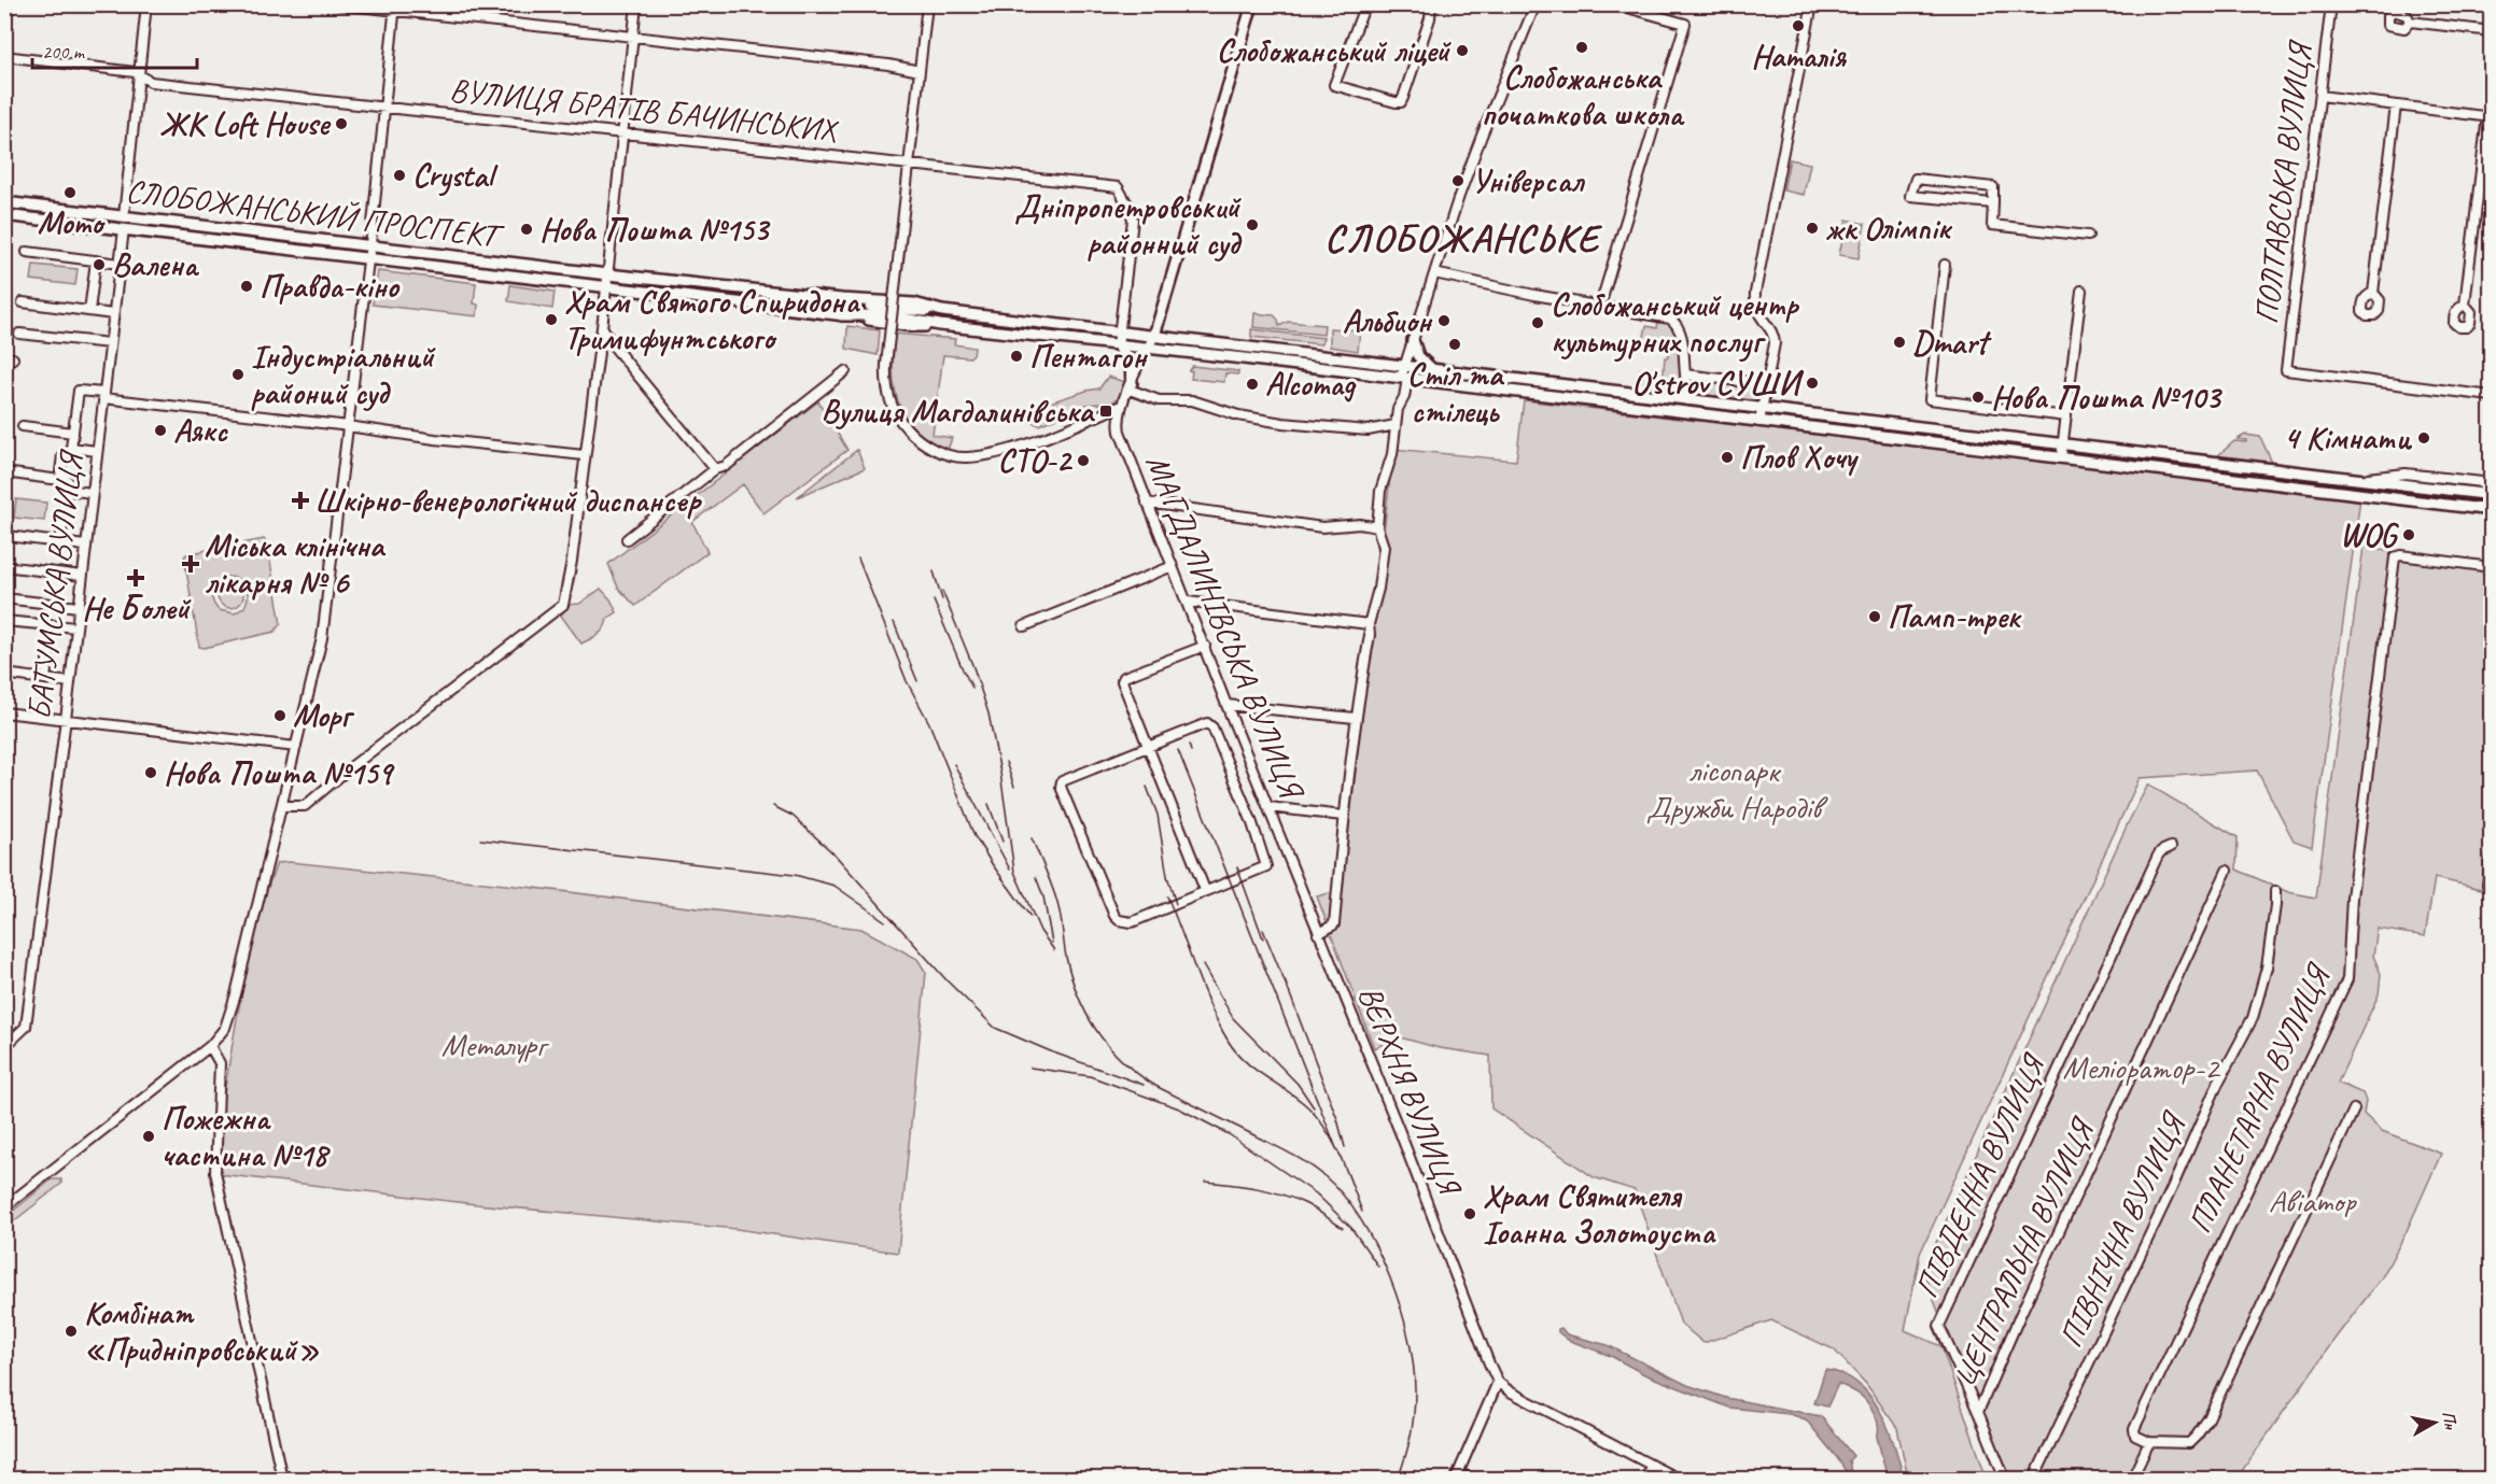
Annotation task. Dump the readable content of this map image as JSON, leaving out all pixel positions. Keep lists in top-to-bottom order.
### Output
{
  "streets": {
    "main road": ["СЛОБОЖАНСЬКИЙ ПРОСПЕКТ"],
    "street": [
      "ВУЛИЦЯ БРАТІВ БАЧИНСЬКИХ",
      "ПОЛТАВСЬКА ВУЛИЦЯ",
      "БАТУМСЬКА ВУЛИЦЯ",
      "МАГДАЛИНІВСЬКА ВУЛИЦЯ",
      "ВЕРХНЯ ВУЛИЦЯ",
      "ПЛАНЕТАРНА ВУЛИЦЯ",
      "ПІВДЕННА ВУЛИЦЯ",
      "ПІВНІЧНА ВУЛИЦЯ",
      "ЦЕНТРАЛЬНА ВУЛИЦЯ"
    ]
  },
  "crossings": [
    ["ВУЛИЦЯ БРАТІВ БАЧИНСЬКИХ", "СЛОБОЖАНСЬКИЙ ПРОСПЕКТ"],
    ["СЛОБОЖАНСЬКИЙ ПРОСПЕКТ", "БАТУМСЬКА ВУЛИЦЯ"],
    ["СЛОБОЖАНСЬКИЙ ПРОСПЕКТ", "МАГДАЛИНІВСЬКА ВУЛИЦЯ"],
    ["МАГДАЛИНІВСЬКА ВУЛИЦЯ", "ВЕРХНЯ ВУЛИЦЯ"],
    ["ПІВДЕННА ВУЛИЦЯ", "ЦЕНТРАЛЬНА ВУЛИЦЯ"]
  ],
  "districts": ["СЛОБОЖАНСЬКЕ"],
  "parks": [
    "лісопарк Дружби Народів",
    "Металург",
    "Меліоратор-2",
    "Авіатор"
  ],
  "places": {
    "other": [
      "Наталія",
      "Cлобожанська початкова школа",
      "Слобожанський ліцей",
      "ЖК Loft House",
      "Crystal",
      "Універсал",
      "Мото",
      "Дніпропетровський районний суд",
      "жк Олімпік",
      "Нова Пошта №153",
      "Валена",
      "Правда-кіно",
      "Храм Святого Спиридона Тримифунтського",
      "Альбион",
      "Слобожанський центр культурних послуг",
      "Dmart",
      "Стіл та стілець",
      "Пентагон",
      "Індустріальний районий суд",
      "O'strov СУШИ",
      "Alcomag",
      "Нова Пошта №103",
      "Аякс",
      "4 Кімнати",
      "Плов Хочу",
      "СТО-2",
      "WOG",
      "Памп-трек",
      "Морг",
      "Нова Пошта №159",
      "Пожежна частина №18",
      "Храм Святителя Іоанна Золотоуста",
      "Комбінат «Придніпровський»"
    ],
    "transit": ["Вулиця Магдалинівська"],
    "health": ["Шкірно-венерологічний диспансер", "Міська клінічна лікарня № 6", "Не Болей"]
  },
  "scale_bar": "200 m",
  "north": "right"
}
